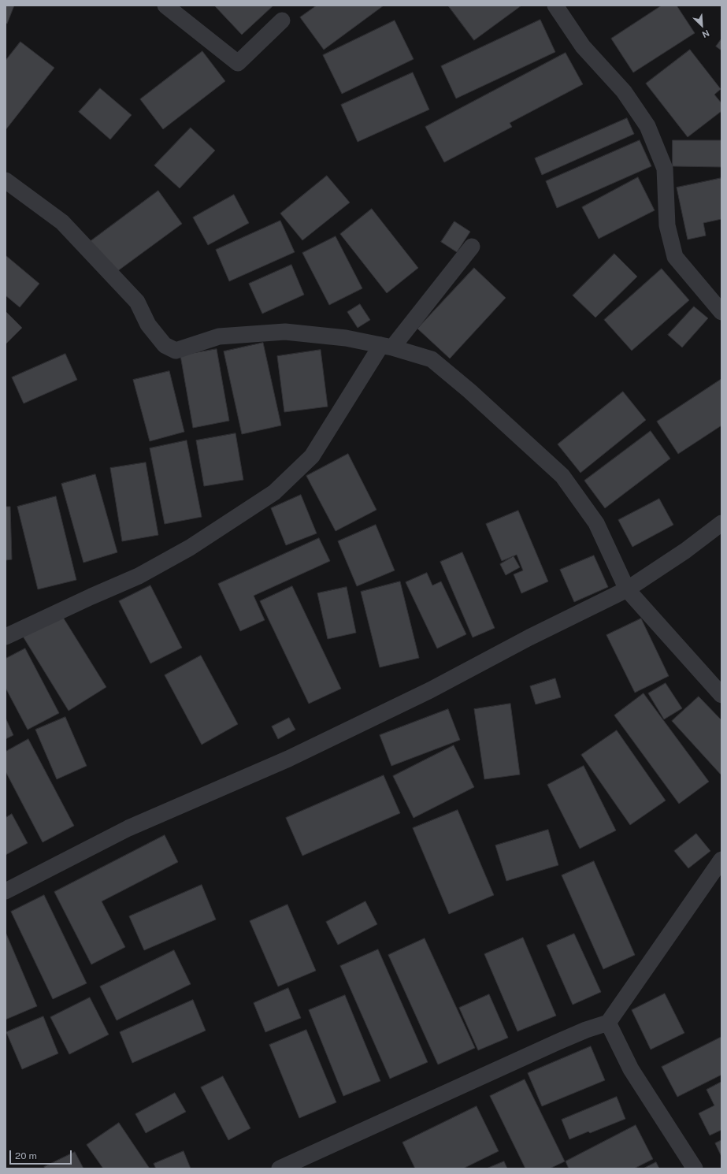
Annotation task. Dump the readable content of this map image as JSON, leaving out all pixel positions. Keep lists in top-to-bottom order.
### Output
{
  "scale_bar": "20 m",
  "north": "bottom right"
}
